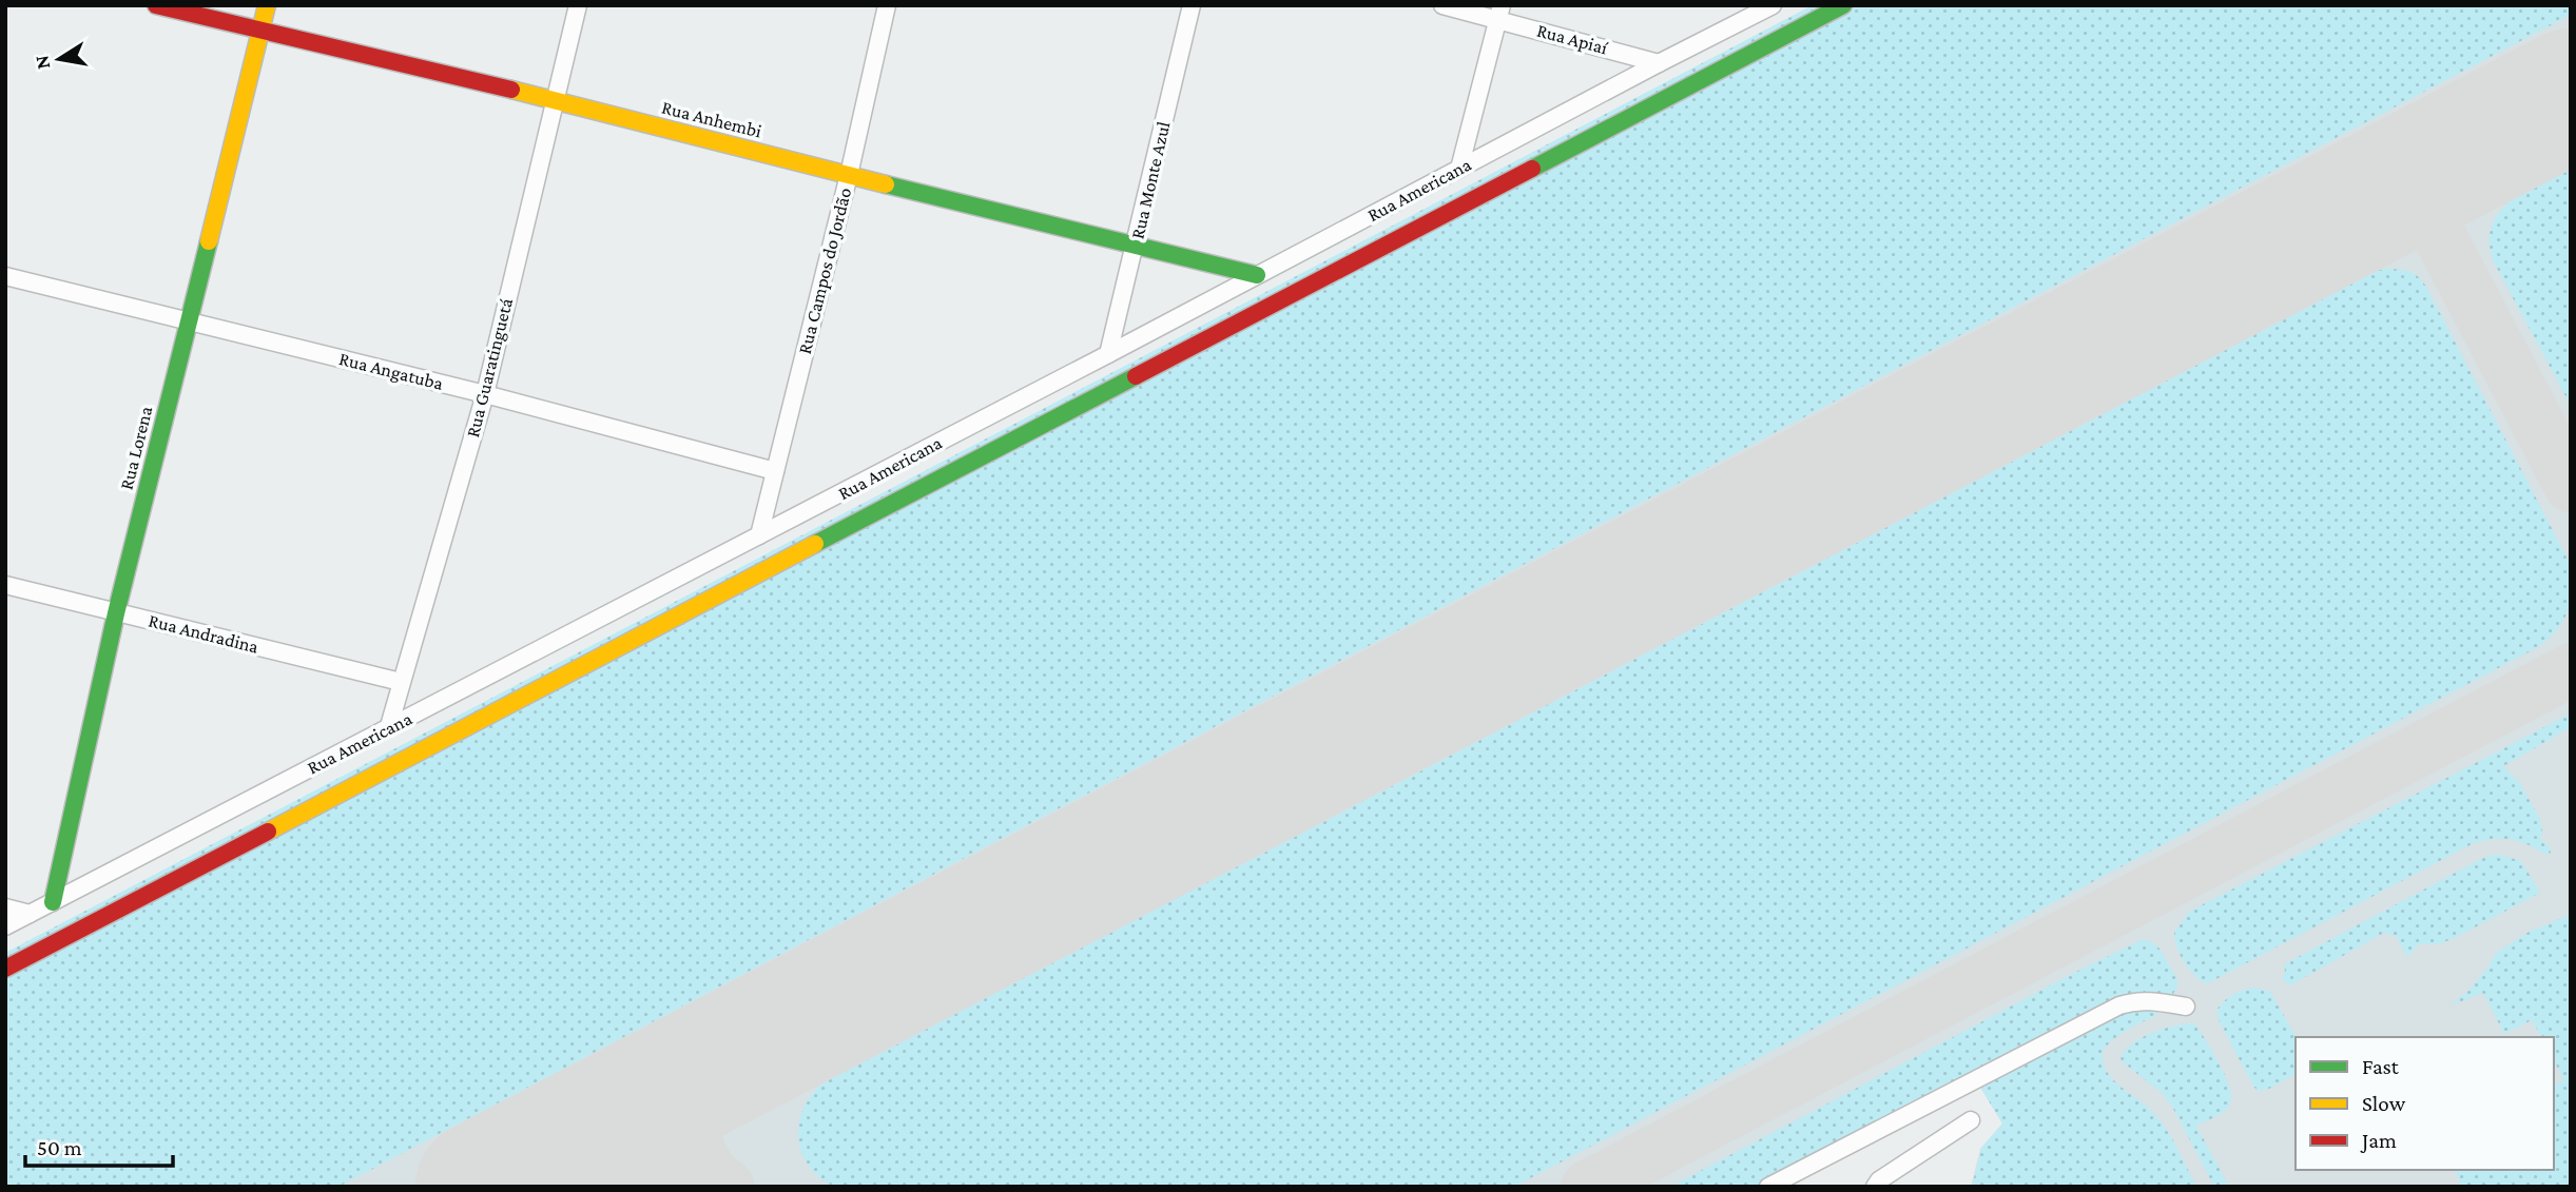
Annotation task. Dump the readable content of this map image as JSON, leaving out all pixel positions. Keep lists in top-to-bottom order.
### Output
{
  "streets": {
    "street": [
      "Rua Apiaí",
      "Rua Anhembi",
      "Rua Monte Azul",
      "Rua Americana",
      "Rua Campos do Jordão",
      "Rua Guaratinguetá",
      "Rua Angatuba",
      "Rua Lorena",
      "Rua Andradina"
    ]
  },
  "crossings": [
    ["Rua Apiaí", "Rua Americana"],
    ["Rua Anhembi", "Rua Monte Azul"],
    ["Rua Anhembi", "Rua Americana"],
    ["Rua Anhembi", "Rua Campos do Jordão"],
    ["Rua Anhembi", "Rua Guaratinguetá"],
    ["Rua Anhembi", "Rua Lorena"],
    ["Rua Monte Azul", "Rua Americana"],
    ["Rua Americana", "Rua Campos do Jordão"],
    ["Rua Americana", "Rua Guaratinguetá"],
    ["Rua Americana", "Rua Lorena"],
    ["Rua Campos do Jordão", "Rua Angatuba"],
    ["Rua Guaratinguetá", "Rua Angatuba"],
    ["Rua Guaratinguetá", "Rua Andradina"],
    ["Rua Angatuba", "Rua Lorena"],
    ["Rua Lorena", "Rua Andradina"]
  ],
  "legend": ["Fast", "Slow", "Jam"],
  "scale_bar": "50 m",
  "north": "left"
}
